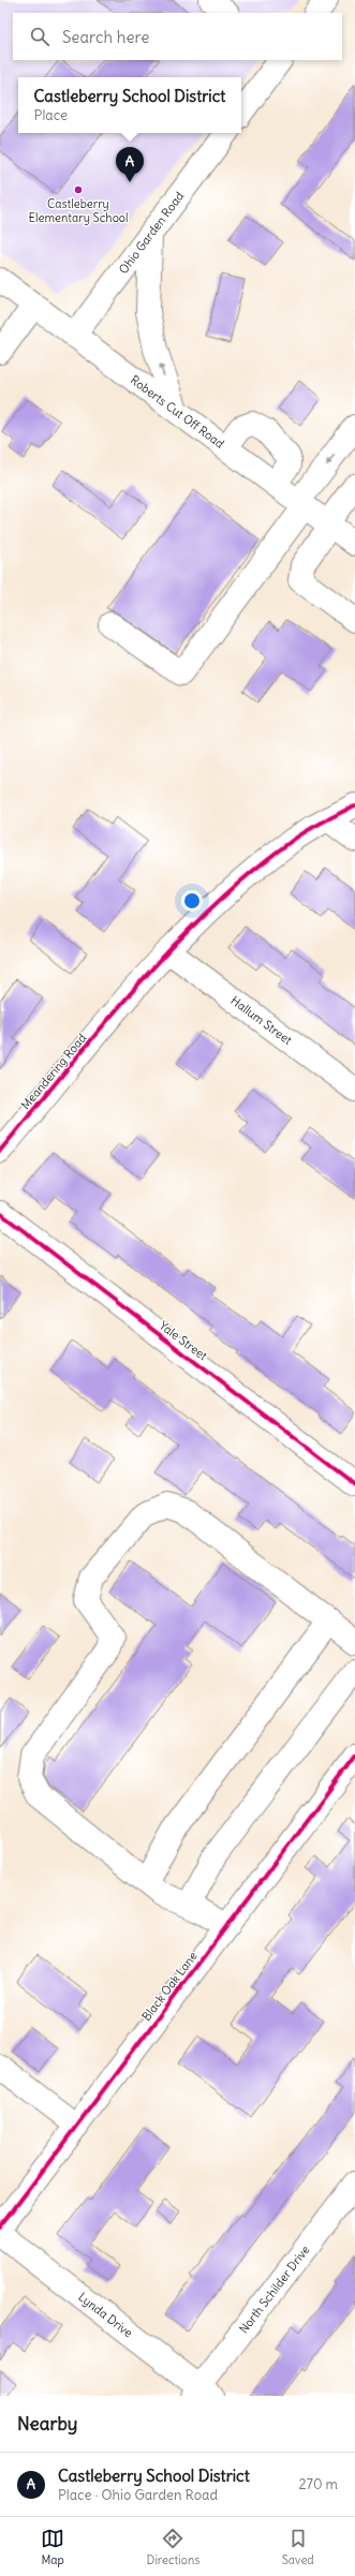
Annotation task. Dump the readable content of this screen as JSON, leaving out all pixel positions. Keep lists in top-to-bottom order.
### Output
{
  "streets": {
    "street": [
      "Ohio Garden Road",
      "Roberts Cut Off Road",
      "Hallum Street",
      "Meandering Road",
      "Yale Street",
      "Black Oak Lane",
      "North Schilder Drive",
      "Lynda Drive"
    ]
  },
  "crossings": [
    ["Ohio Garden Road", "Roberts Cut Off Road"],
    ["Hallum Street", "Meandering Road"],
    ["Black Oak Lane", "Lynda Drive"],
    ["North Schilder Drive", "Lynda Drive"]
  ],
  "places": ["Castleberry Elementary School"],
  "page": {
    "search": "Search here",
    "popup": ["Castleberry School District", "Place"],
    "pins": "A",
    "heading": "Nearby",
    "list": [
      {
        "mark": "A",
        "name": "Castleberry School District",
        "note": "Place · Ohio Garden Road",
        "value": "270 m"
      }
    ],
    "nav": ["Map", "Directions", "Saved"]
  }
}
